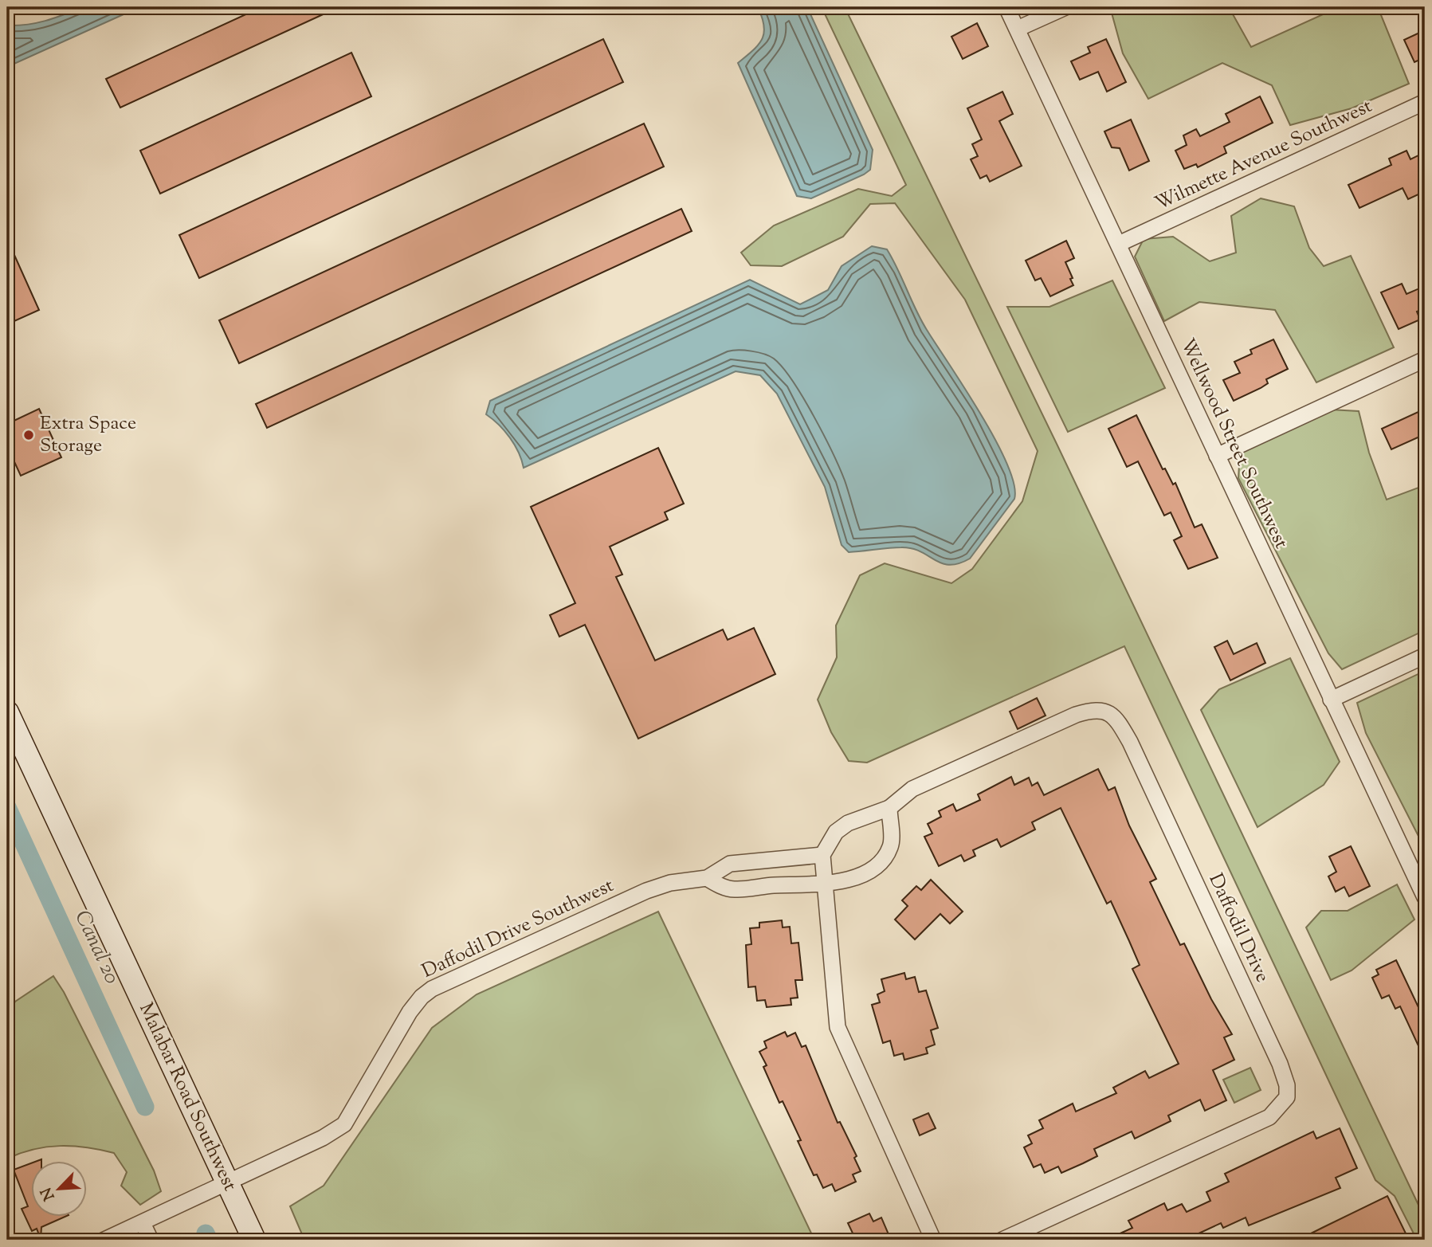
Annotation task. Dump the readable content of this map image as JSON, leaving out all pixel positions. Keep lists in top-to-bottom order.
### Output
{
  "streets": {
    "main road": ["Malabar Road Southwest"],
    "street": [
      "Wilmette Avenue Southwest",
      "Wellwood Street Southwest",
      "Daffodil Drive",
      "Daffodil Drive Southwest"
    ]
  },
  "crossings": [
    ["Wilmette Avenue Southwest", "Wellwood Street Southwest"],
    ["Daffodil Drive", "Daffodil Drive Southwest"],
    ["Daffodil Drive Southwest", "Malabar Road Southwest"]
  ],
  "water": ["Canal 20"],
  "places": ["Extra Space Storage"],
  "north": "bottom left"
}
